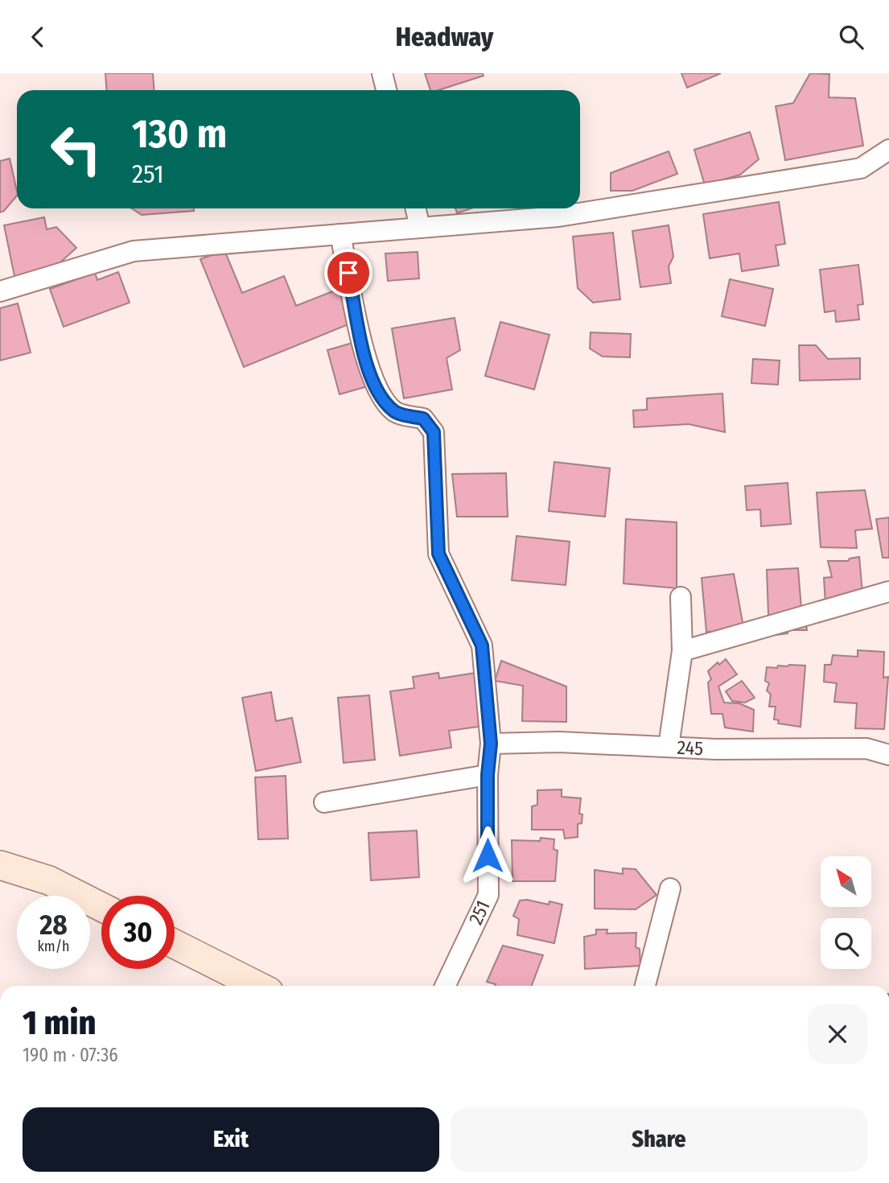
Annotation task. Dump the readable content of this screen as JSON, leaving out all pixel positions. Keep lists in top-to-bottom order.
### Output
{
  "streets": {
    "street": ["245", "251"]
  },
  "crossings": [
    ["245", "251"]
  ],
  "north": "top left",
  "page": {
    "header": "Headway",
    "turn": ["130 m", "251"],
    "speed": "28 km/h",
    "limit": "30",
    "heading": ["1 min", "190 m · 07:36"],
    "buttons": ["Exit", "Share"]
  }
}
